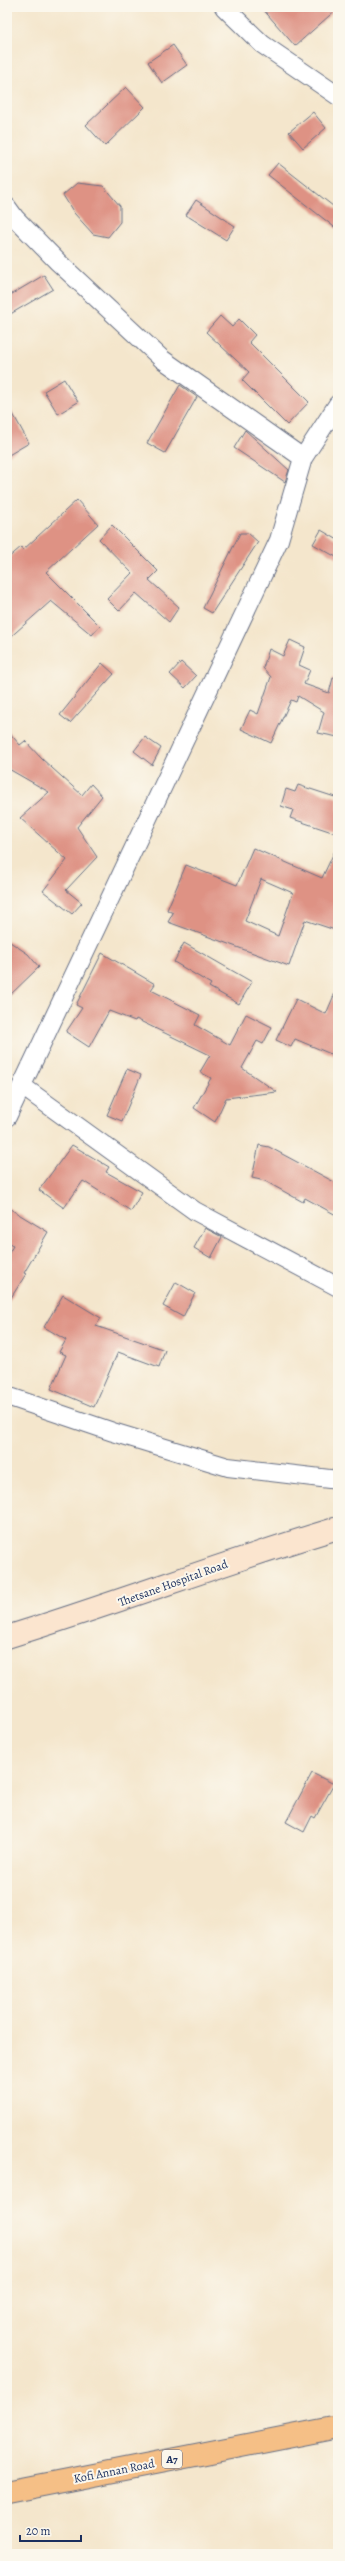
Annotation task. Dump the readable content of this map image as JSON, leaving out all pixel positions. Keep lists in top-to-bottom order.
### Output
{
  "streets": {
    "main road": ["Thetsane Hospital Road", "A7", "Kofi Annan Road"]
  },
  "scale_bar": "20 m"
}
